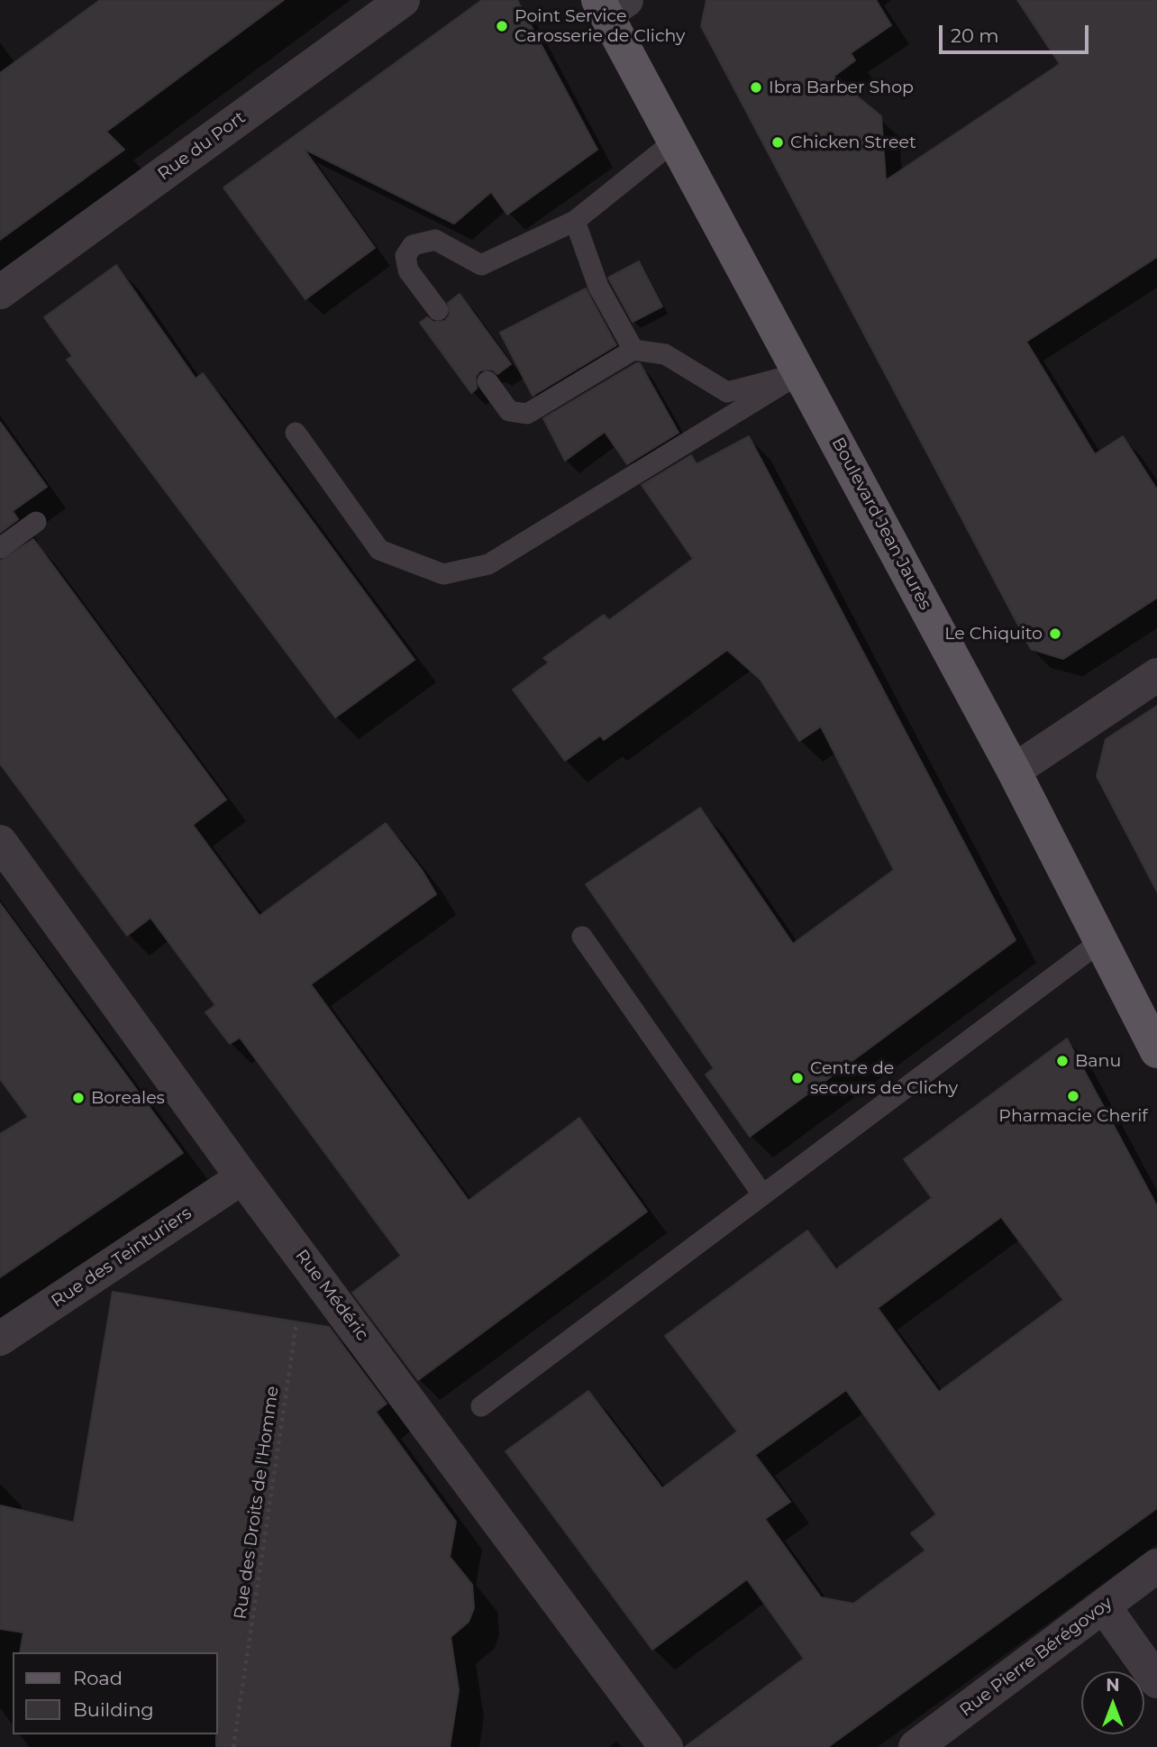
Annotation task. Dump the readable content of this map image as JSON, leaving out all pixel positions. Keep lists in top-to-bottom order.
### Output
{
  "streets": {
    "main road": ["Boulevard Jean Jaurès"],
    "street": [
      "Rue du Port",
      "Rue des Teinturiers",
      "Rue Médéric",
      "Rue Pierre Bérégovoy"
    ],
    "path": ["Rue des Droits de l'Homme"]
  },
  "crossings": [
    ["Rue des Teinturiers", "Rue Médéric"],
    ["Rue Médéric", "Rue des Droits de l'Homme"]
  ],
  "places": [
    "Point Service Carosserie de Clichy",
    "Ibra Barber Shop",
    "Chicken Street",
    "Le Chiquito",
    "Banu",
    "Centre de secours de Clichy",
    "Pharmacie Cherif",
    "Boreales"
  ],
  "legend": ["Road", "Building"],
  "scale_bar": "20 m",
  "north": "top"
}
